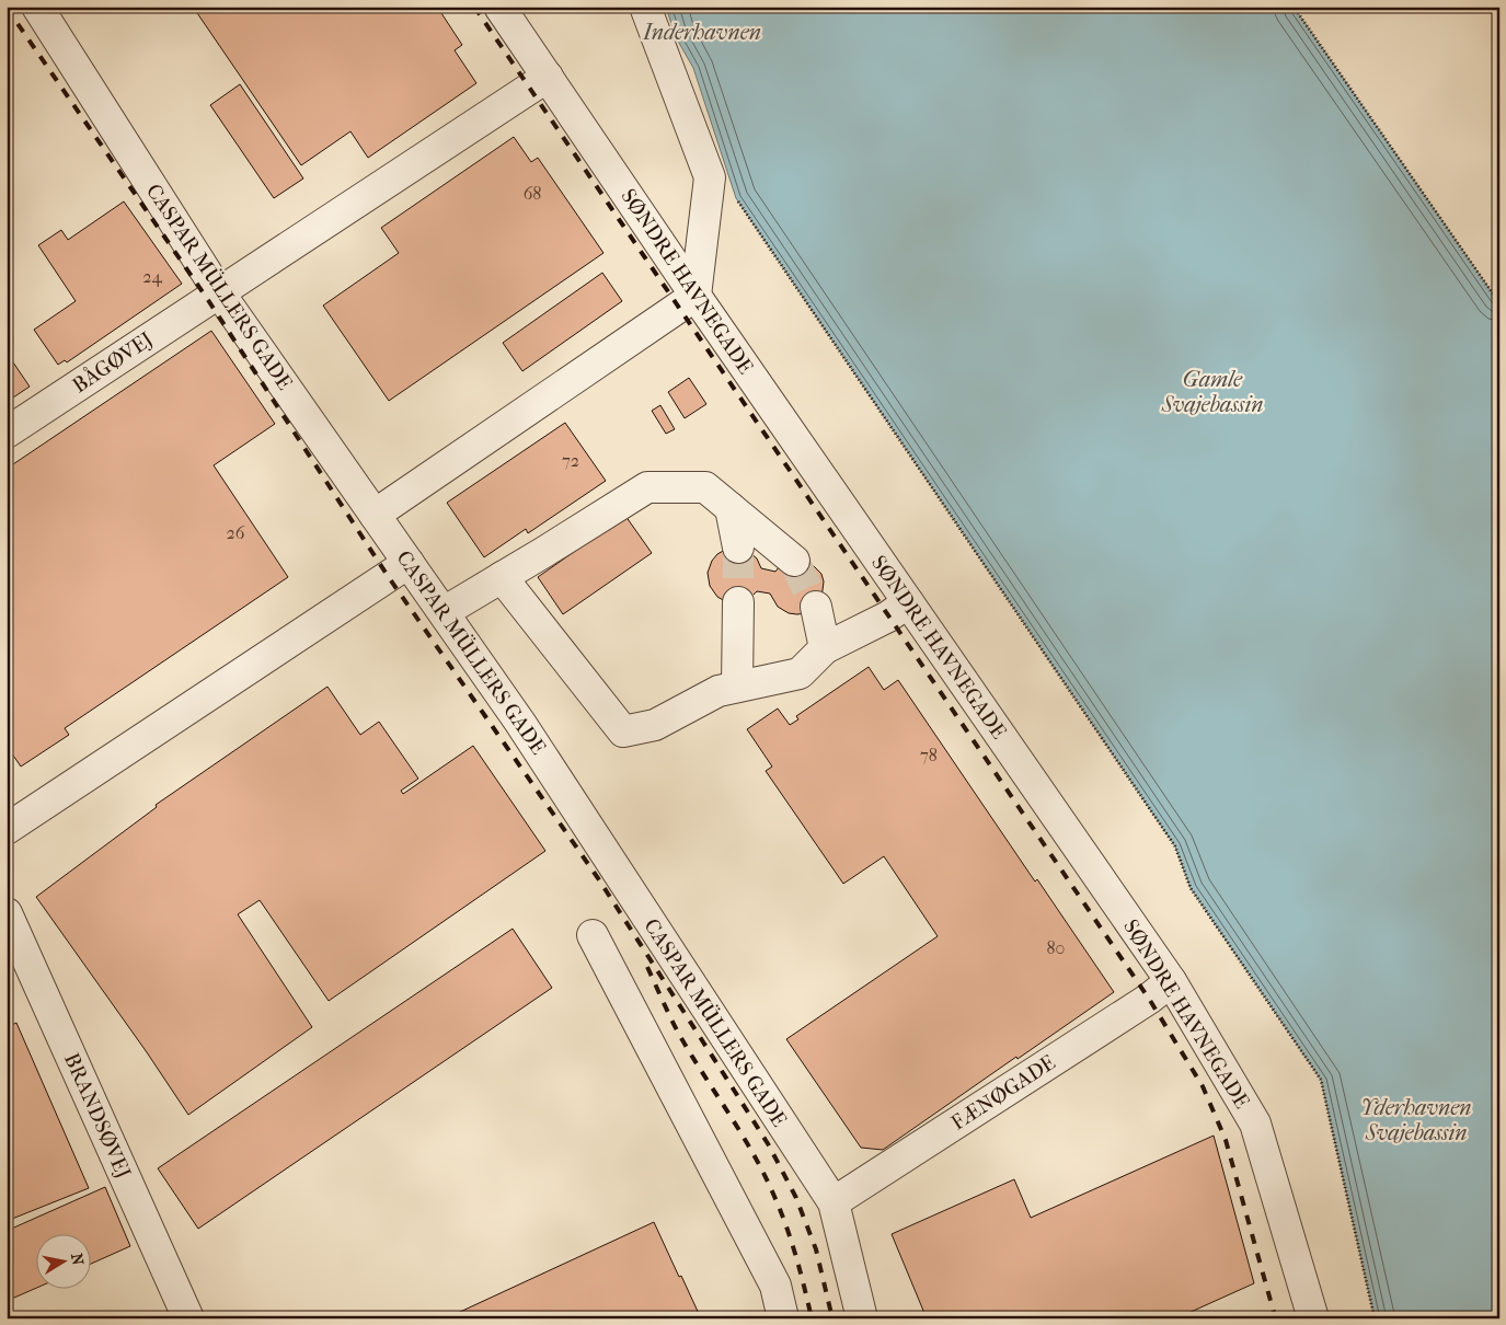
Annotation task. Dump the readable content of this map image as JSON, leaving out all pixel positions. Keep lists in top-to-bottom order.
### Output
{
  "streets": {
    "street": [
      "SØNDRE HAVNEGADE",
      "CASPAR MÜLLERS GADE",
      "BÅGØVEJ",
      "FÆNØGADE",
      "BRANDSØVEJ"
    ]
  },
  "crossings": [
    ["SØNDRE HAVNEGADE", "BÅGØVEJ"],
    ["SØNDRE HAVNEGADE", "FÆNØGADE"],
    ["CASPAR MÜLLERS GADE", "BÅGØVEJ"],
    ["CASPAR MÜLLERS GADE", "FÆNØGADE"]
  ],
  "water": ["Inderhavnen", "Gamle Svajebassin", "Yderhavnen Svajebassin"],
  "house_numbers": [
    "68",
    "24",
    "72",
    "26",
    "78",
    "80"
  ],
  "north": "right"
}
